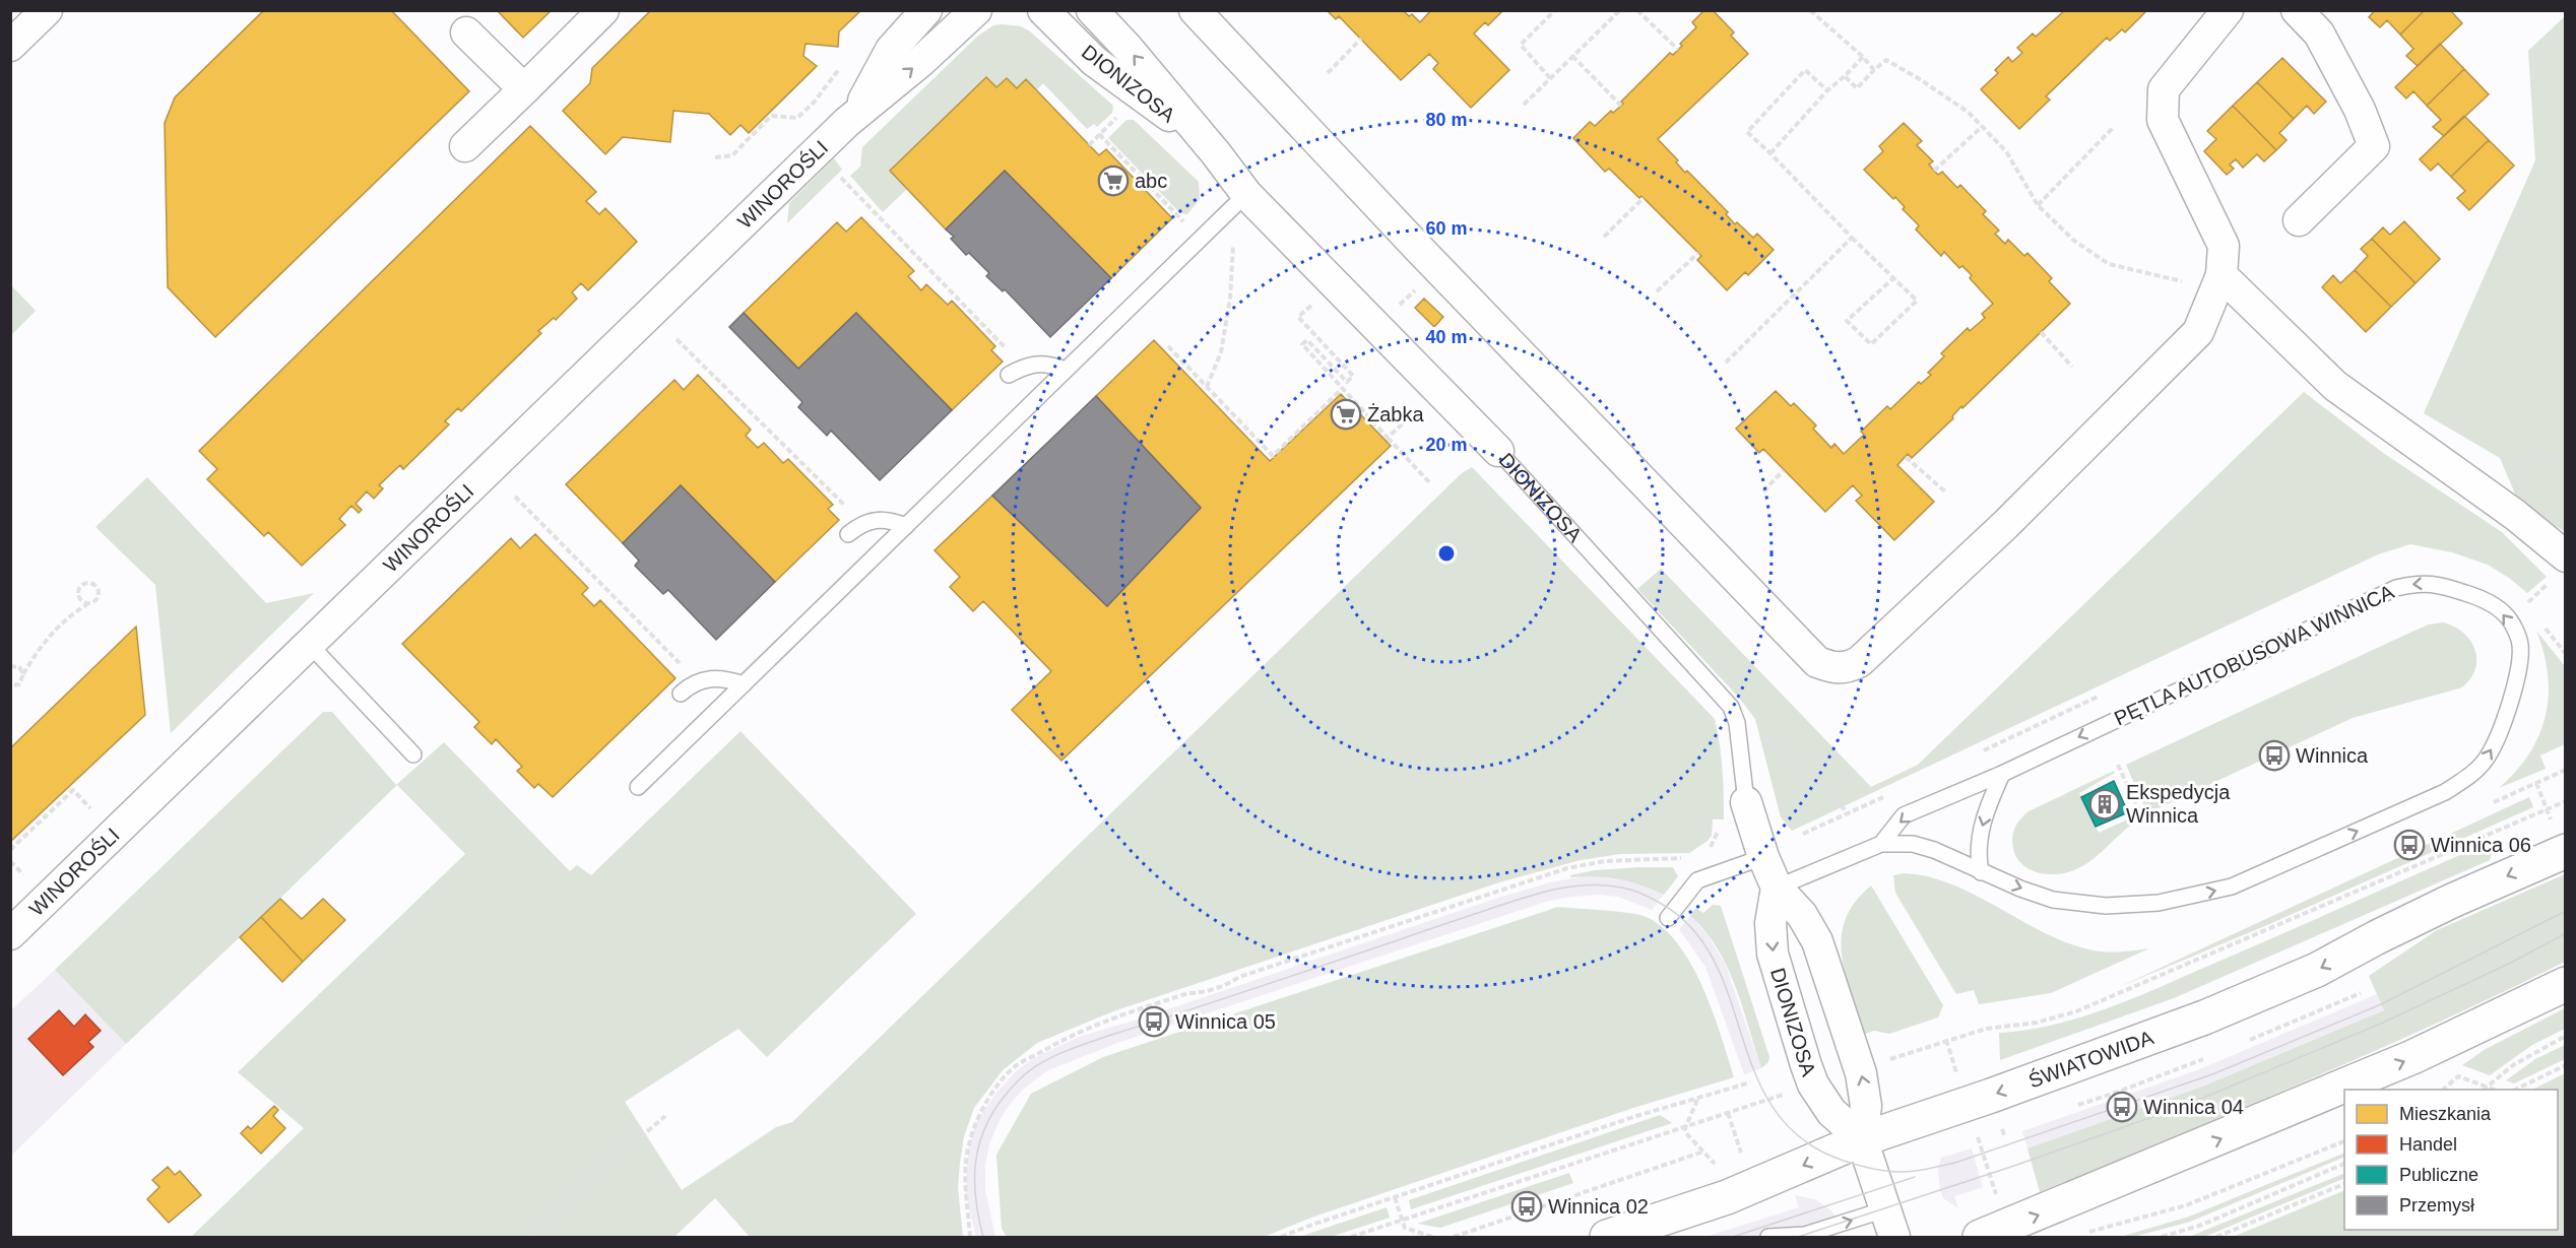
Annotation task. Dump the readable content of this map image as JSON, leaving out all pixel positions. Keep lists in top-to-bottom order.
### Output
{
  "streets": {
    "street": ["DIONIZOSA", "WINOROŚLI", "ŚWIATOWIDA"],
    "lane": ["PĘTLA AUTOBUSOWA WINNICA"]
  },
  "crossings": [
    ["DIONIZOSA", "ŚWIATOWIDA"]
  ],
  "places": {
    "supermarket": ["abc", "Żabka"],
    "bus stop": [
      "Winnica",
      "Winnica 06",
      "Winnica 05",
      "Winnica 04",
      "Winnica 02"
    ],
    "building": ["Ekspedycja Winnica"]
  },
  "legend": [
    "Mieszkania",
    "Handel",
    "Publiczne",
    "Przemysł"
  ],
  "rings": [
    "80 m",
    "60 m",
    "40 m",
    "20 m"
  ]
}
